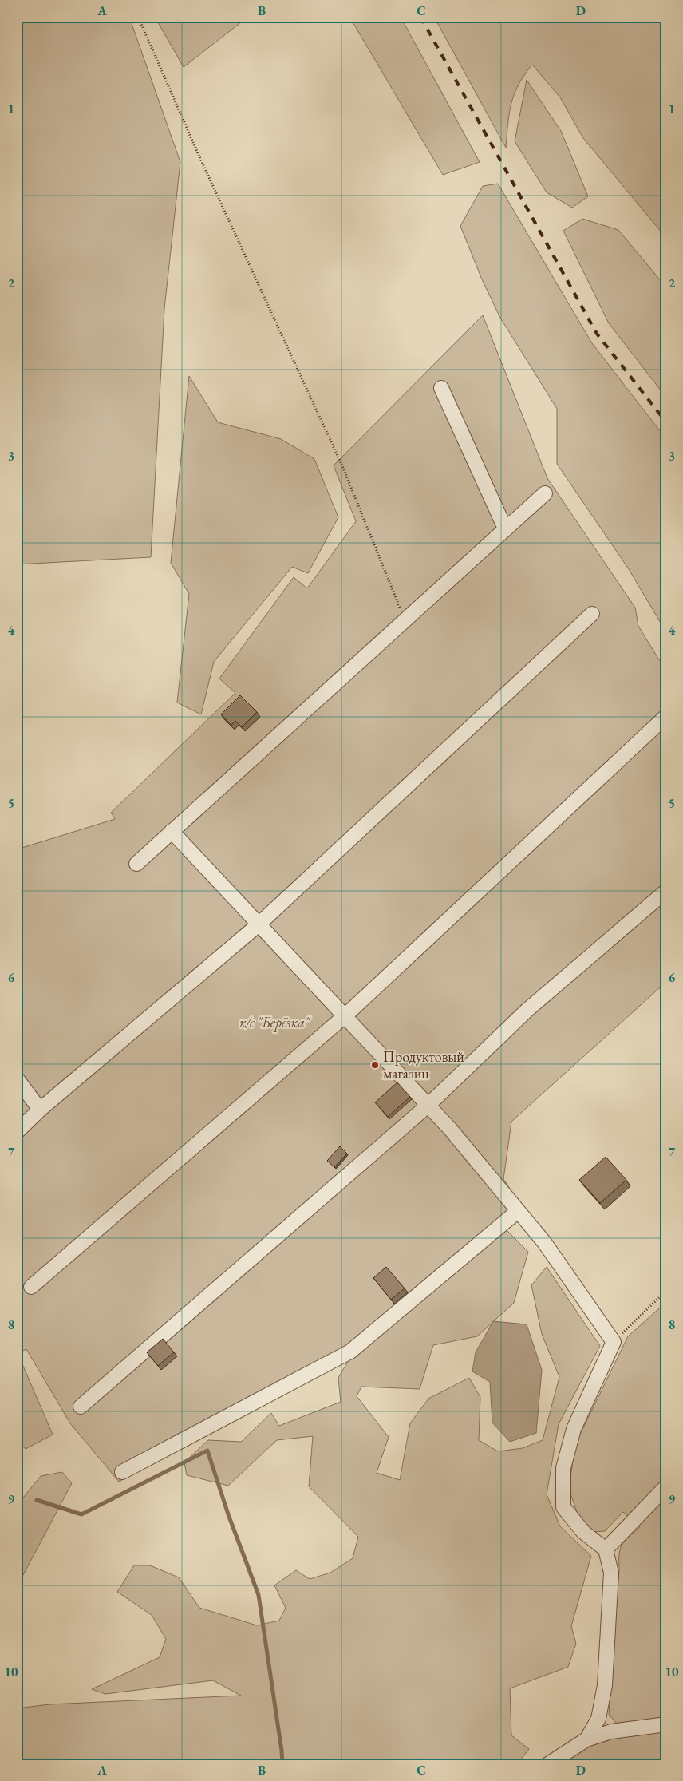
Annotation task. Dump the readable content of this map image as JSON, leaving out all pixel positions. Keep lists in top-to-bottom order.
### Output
{
  "parks": ["к/с \"Берёзка\""],
  "places": ["Продуктовый магазин"],
  "grid": {
    "columns": [
      "A",
      "B",
      "C",
      "D"
    ],
    "rows": [
      "1",
      "2",
      "3",
      "4",
      "5",
      "6",
      "7",
      "8",
      "9",
      "10"
    ]
  }
}
